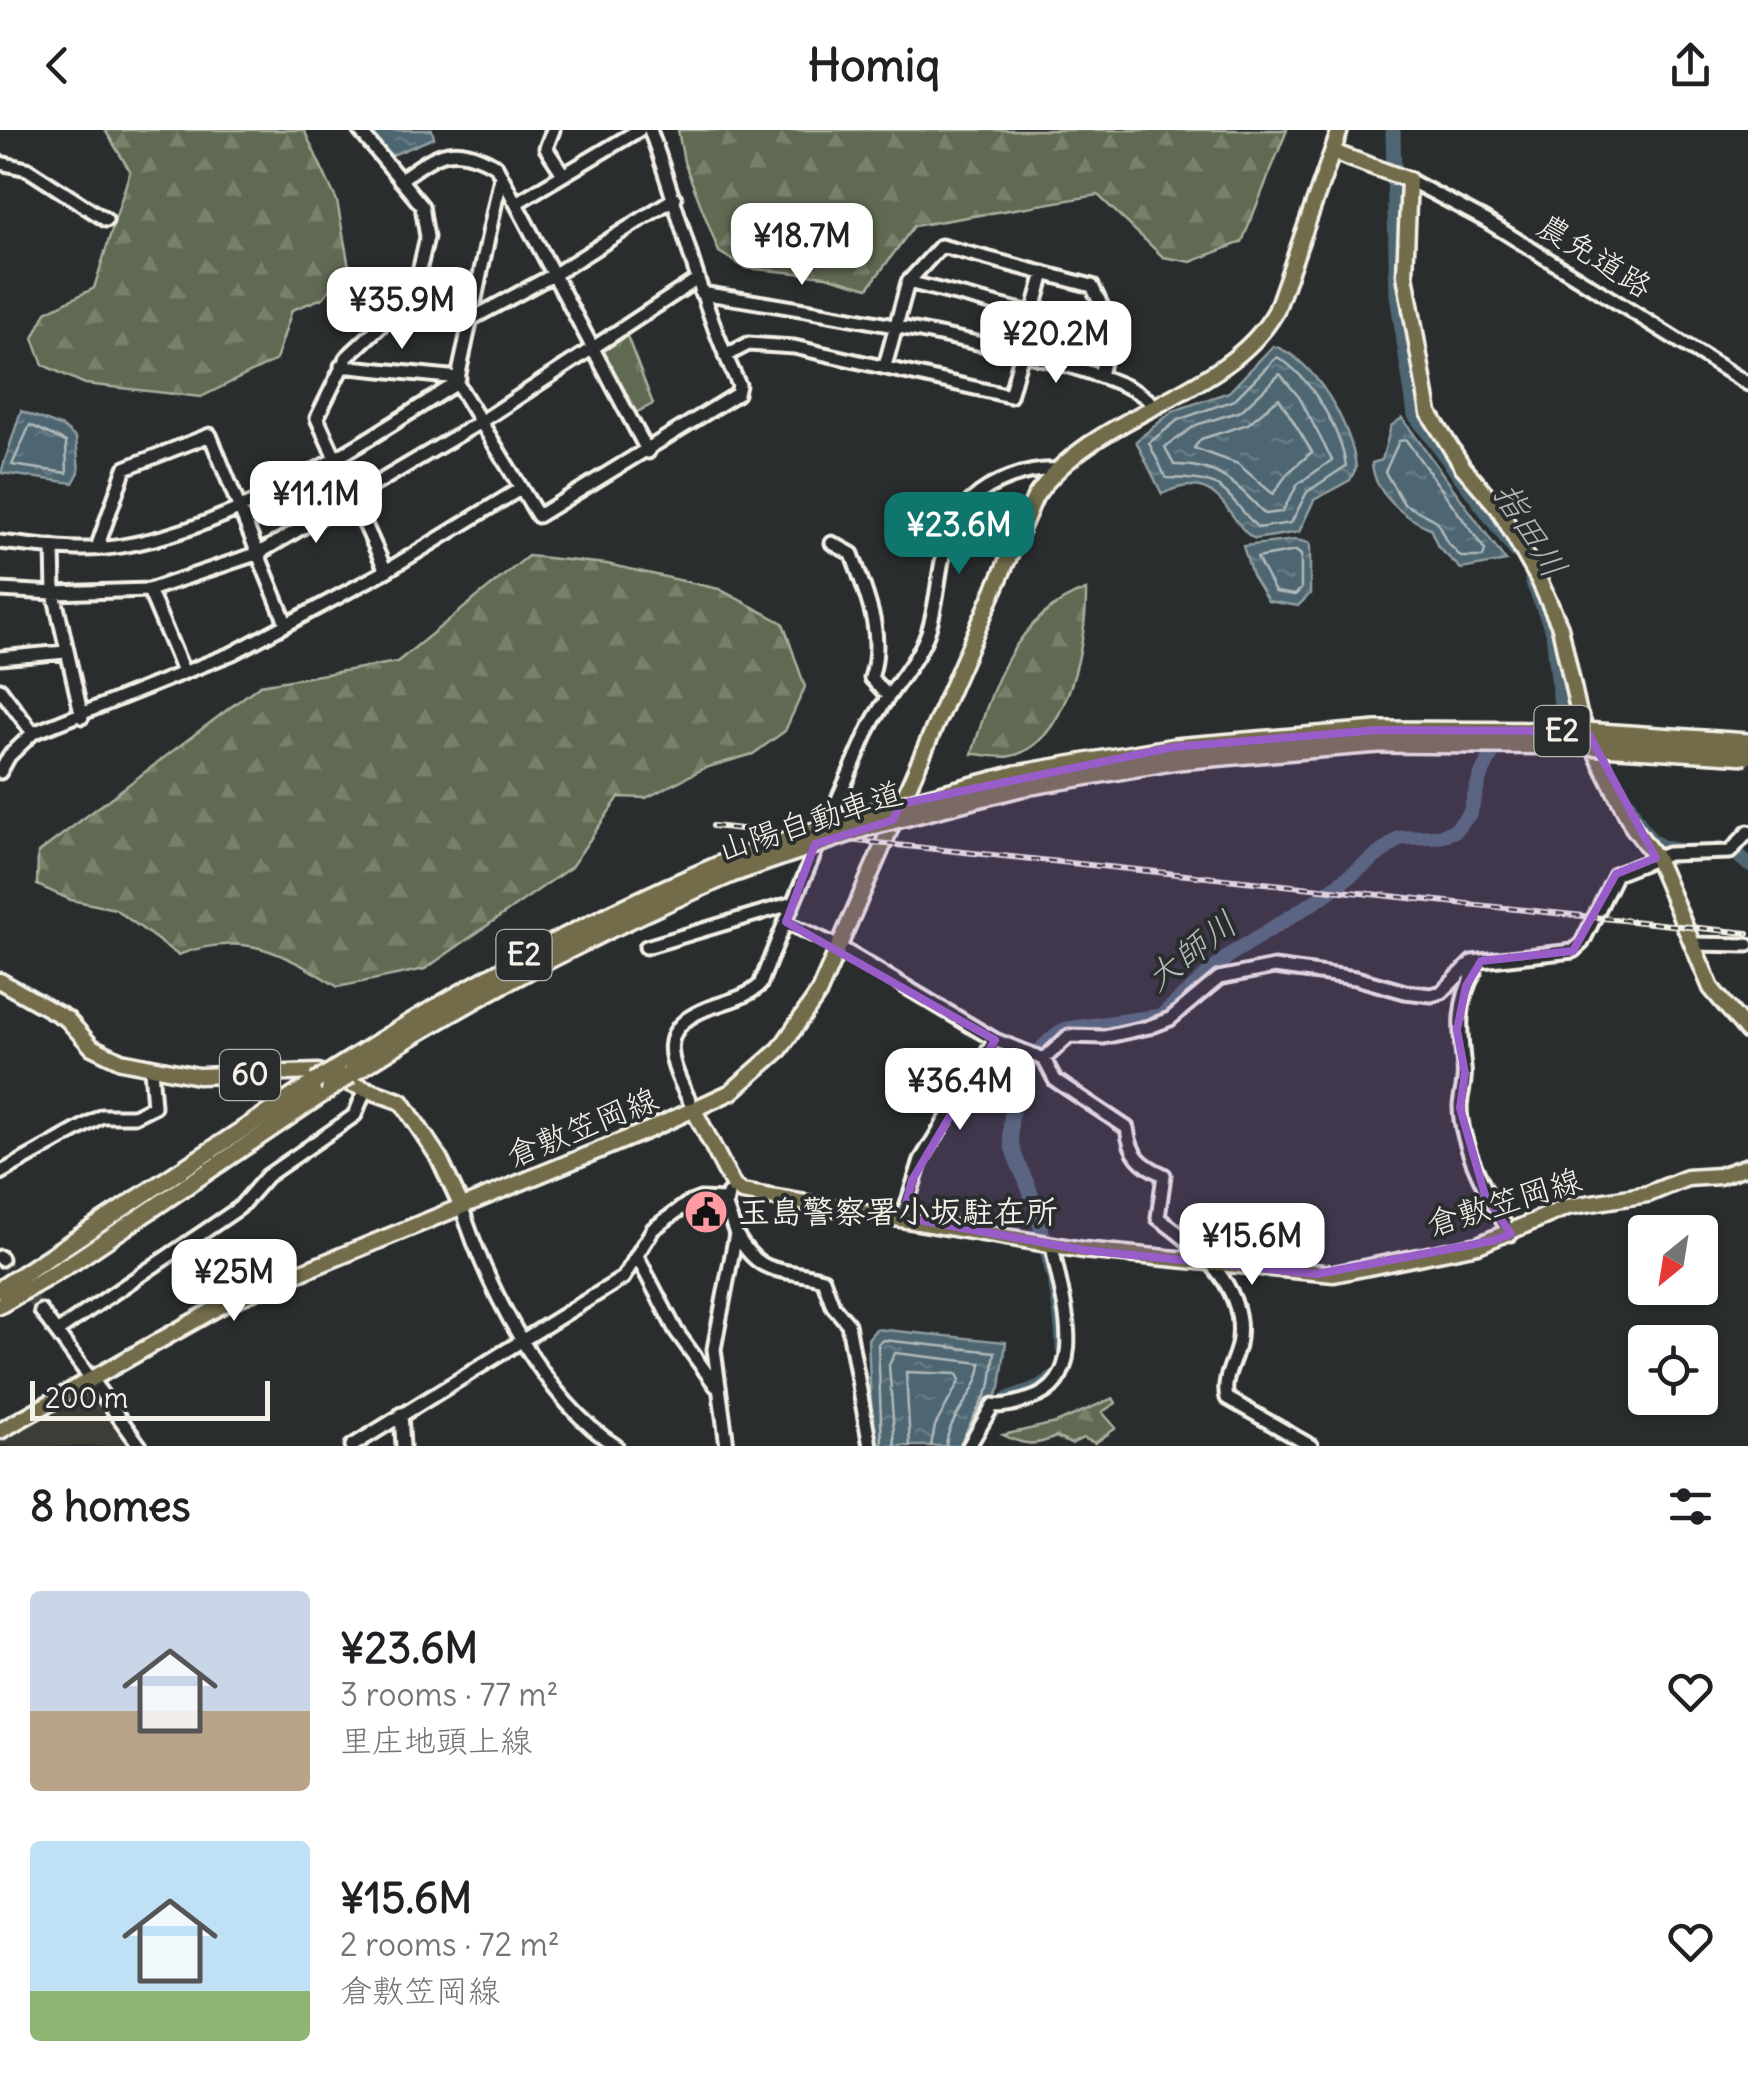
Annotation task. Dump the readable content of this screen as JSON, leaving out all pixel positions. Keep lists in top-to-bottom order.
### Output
{
  "streets": {
    "highway": ["E2", "山陽自動車道"],
    "main road": ["60", "倉敷笠岡線"],
    "street": ["農免道路"]
  },
  "crossings": [
    ["60", "倉敷笠岡線"]
  ],
  "water": ["指田川", "大師川"],
  "places": {
    "public building": ["玉島警察署小坂駐在所"]
  },
  "scale_bar": "200 m",
  "north": "bottom left",
  "page": {
    "header": "Homiq",
    "price": [
      "¥18.7M",
      "¥35.9M",
      "¥20.2M",
      "¥11.1M",
      "¥23.6M",
      "¥36.4M",
      "¥15.6M",
      "¥25M"
    ],
    "scale": "200 m",
    "heading": "8 homes",
    "list": [
      {
        "name": "¥23.6M",
        "note": "3 rooms · 77 m² · 里庄地頭上線"
      },
      {
        "name": "¥15.6M",
        "note": "2 rooms · 72 m² · 倉敷笠岡線"
      }
    ]
  }
}
